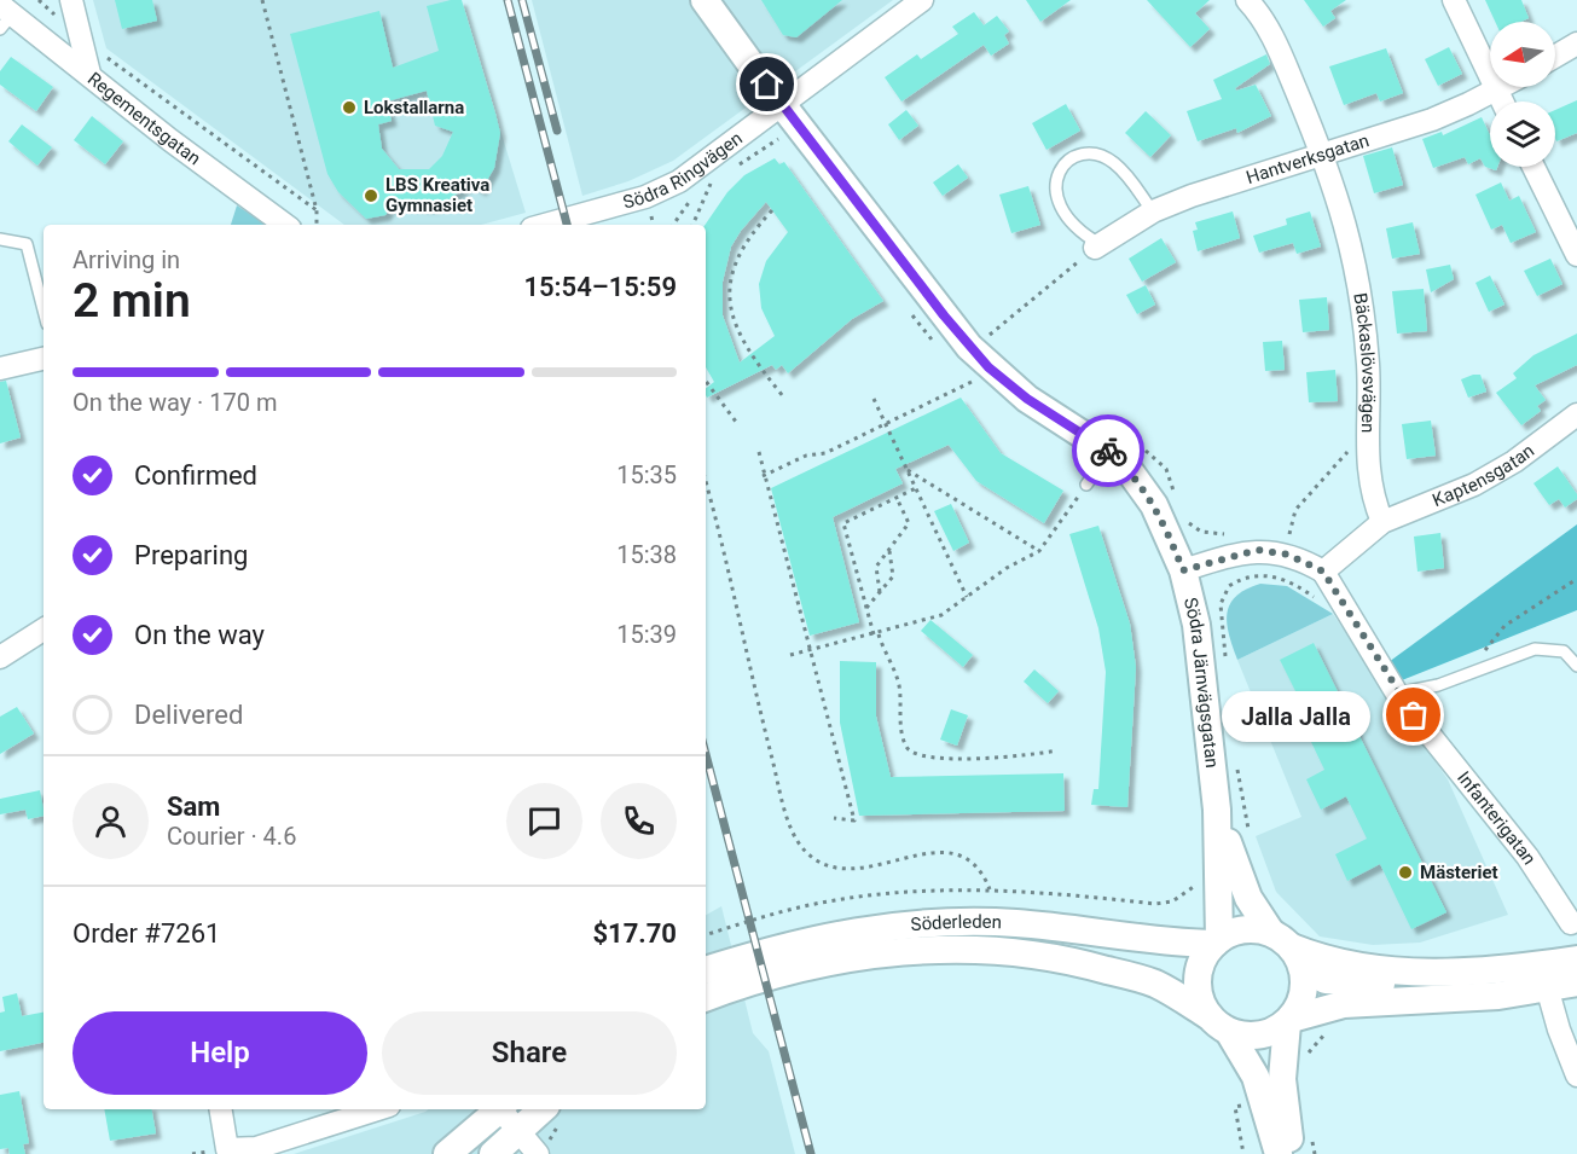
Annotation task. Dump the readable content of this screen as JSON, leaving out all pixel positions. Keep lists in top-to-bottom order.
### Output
{
  "streets": {
    "street": [
      "Regementsgatan",
      "Hantverksgatan",
      "Södra Ringvägen",
      "Bäckaslövsvägen",
      "Kaptensgatan",
      "Södra Järnvägsgatan",
      "Infanterigatan",
      "Söderleden"
    ]
  },
  "crossings": [
    ["Hantverksgatan", "Bäckaslövsvägen"],
    ["Södra Ringvägen", "Södra Järnvägsgatan"],
    ["Bäckaslövsvägen", "Kaptensgatan"],
    ["Södra Järnvägsgatan", "Söderleden"]
  ],
  "places": [
    "Lokstallarna",
    "LBS Kreativa Gymnasiet",
    "Jalla Jalla",
    "Mästeriet"
  ],
  "north": "left",
  "page": {
    "heading": ["2 min", "Arriving in", "15:54–15:59"],
    "panel": [
      "Sam",
      "Courier · 4.6",
      "Order #7261",
      "$17.70"
    ],
    "bar": "On the way · 170 m",
    "list": [
      ["Confirmed", "15:35"],
      ["Preparing", "15:38"],
      ["On the way", "15:39"],
      "Delivered"
    ],
    "bubble": "Jalla Jalla",
    "buttons": ["Help", "Share"]
  }
}
